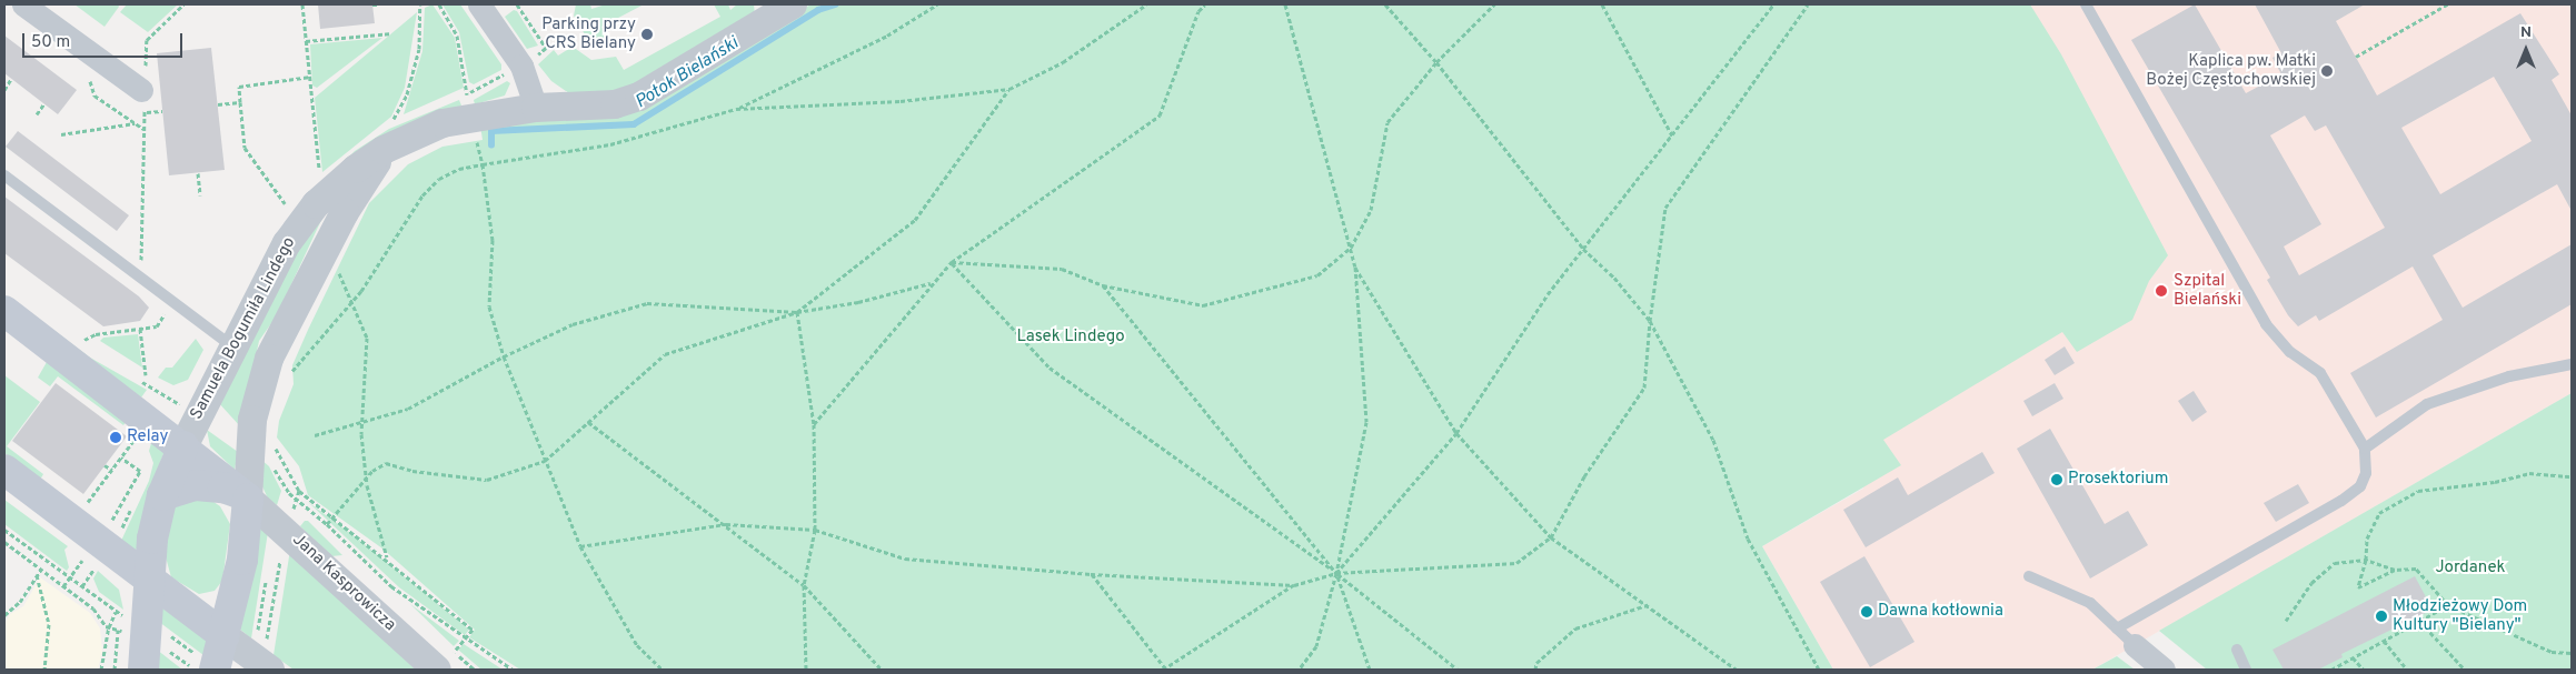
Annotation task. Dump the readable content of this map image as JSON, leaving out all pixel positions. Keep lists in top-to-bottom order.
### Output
{
  "streets": {
    "street": ["Samuela Bogumiła Lindego", "Jana Kasprowicza"]
  },
  "crossings": [
    ["Samuela Bogumiła Lindego", "Jana Kasprowicza"]
  ],
  "water": ["Potok Bielański"],
  "parks": ["Lasek Lindego", "Jordanek"],
  "places": [
    "Parking przy CRS Bielany",
    "Kaplica pw. Matki Bożej Częstochowskiej",
    "Szpital Bielański",
    "Relay",
    "Prosektorium",
    "Dawna kotłownia",
    "Młodzieżowy Dom Kultury \"Bielany\""
  ],
  "scale_bar": "50 m",
  "north": "top"
}
